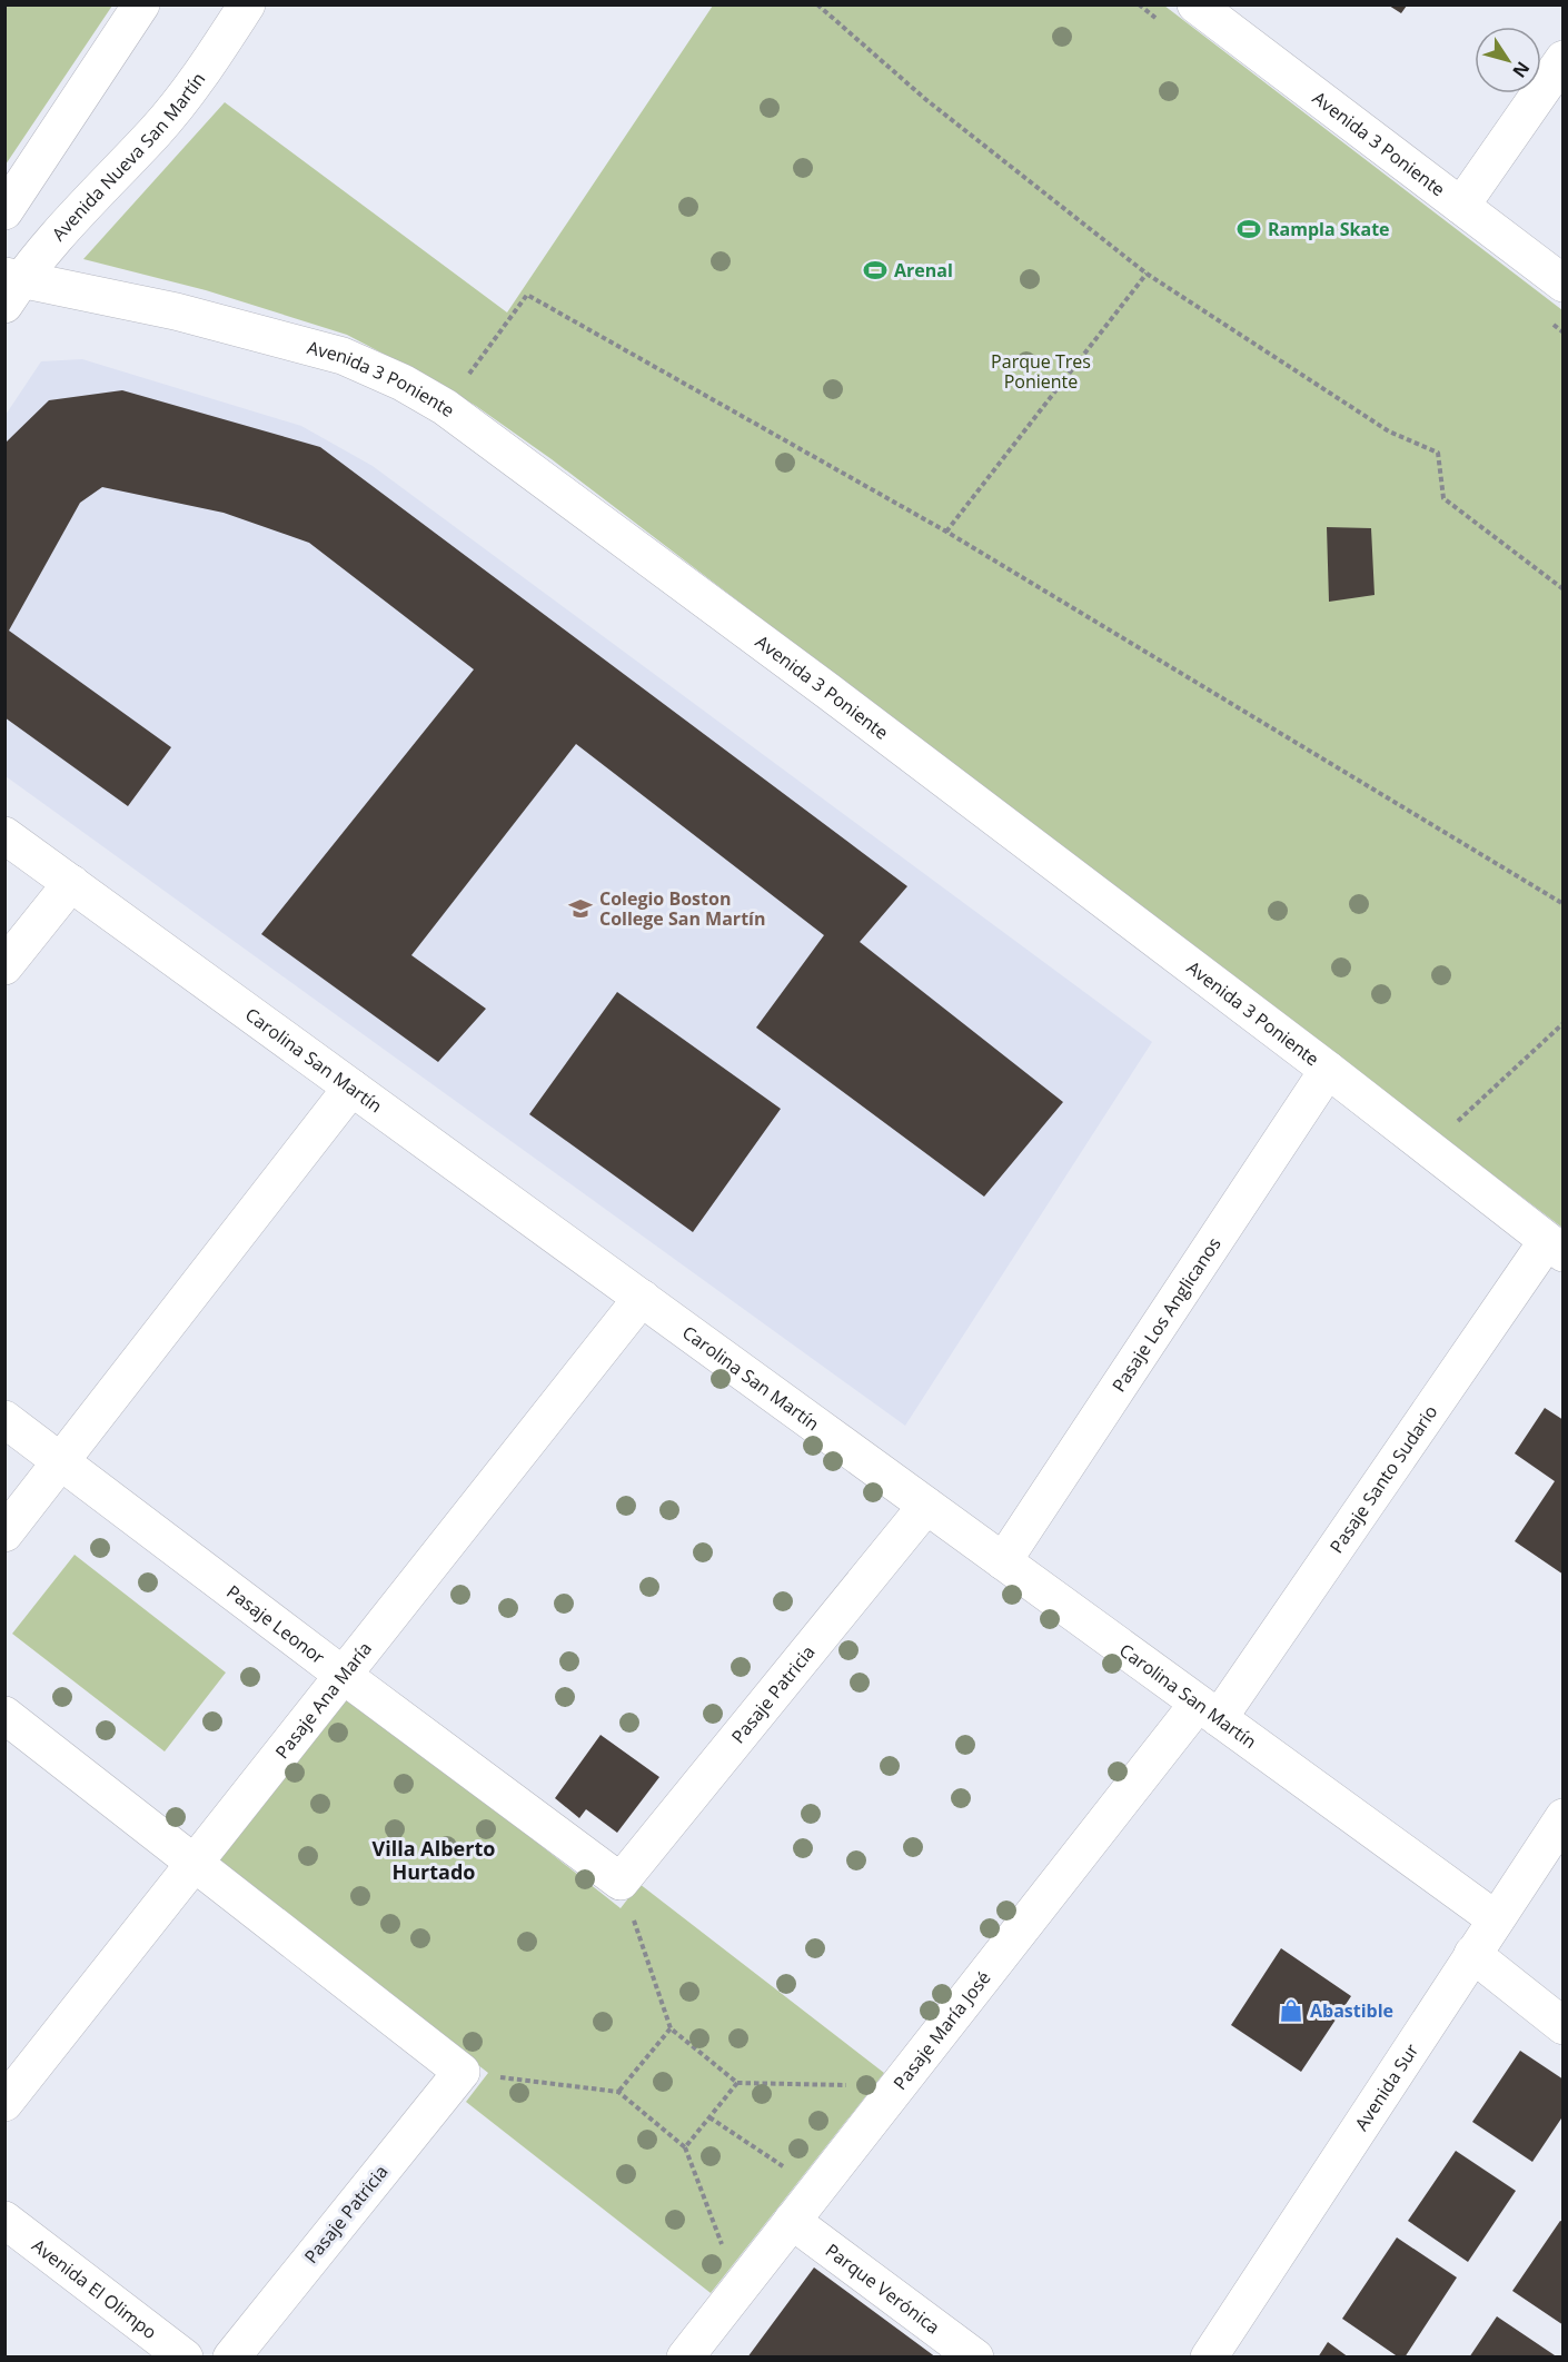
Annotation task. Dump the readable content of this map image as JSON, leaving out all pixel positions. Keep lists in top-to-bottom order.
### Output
{
  "streets": {
    "street": [
      "Avenida 3 Poniente",
      "Avenida Nueva San Martín",
      "Carolina San Martín",
      "Pasaje Los Anglicanos",
      "Pasaje Santo Sudario",
      "Pasaje Leonor",
      "Pasaje Patricia",
      "Pasaje Ana María",
      "Pasaje María José",
      "Avenida Sur",
      "Avenida El Olimpo",
      "Parque Verónica"
    ]
  },
  "crossings": [
    ["Avenida 3 Poniente", "Avenida Nueva San Martín"],
    ["Avenida 3 Poniente", "Pasaje Los Anglicanos"],
    ["Avenida 3 Poniente", "Pasaje Santo Sudario"],
    ["Carolina San Martín", "Pasaje Los Anglicanos"],
    ["Carolina San Martín", "Pasaje Santo Sudario"],
    ["Carolina San Martín", "Pasaje Patricia"],
    ["Carolina San Martín", "Pasaje Ana María"],
    ["Carolina San Martín", "Pasaje María José"],
    ["Carolina San Martín", "Avenida Sur"],
    ["Pasaje Santo Sudario", "Pasaje María José"],
    ["Pasaje Leonor", "Pasaje Patricia"],
    ["Pasaje Leonor", "Pasaje Ana María"],
    ["Pasaje María José", "Parque Verónica"]
  ],
  "districts": ["Villa Alberto Hurtado"],
  "parks": ["Parque Tres Poniente"],
  "places": {
    "sports": ["Rampla Skate", "Arenal"],
    "school or university": ["Colegio Boston College San Martín"],
    "shop": ["Abastible"]
  },
  "north": "bottom right"
}
